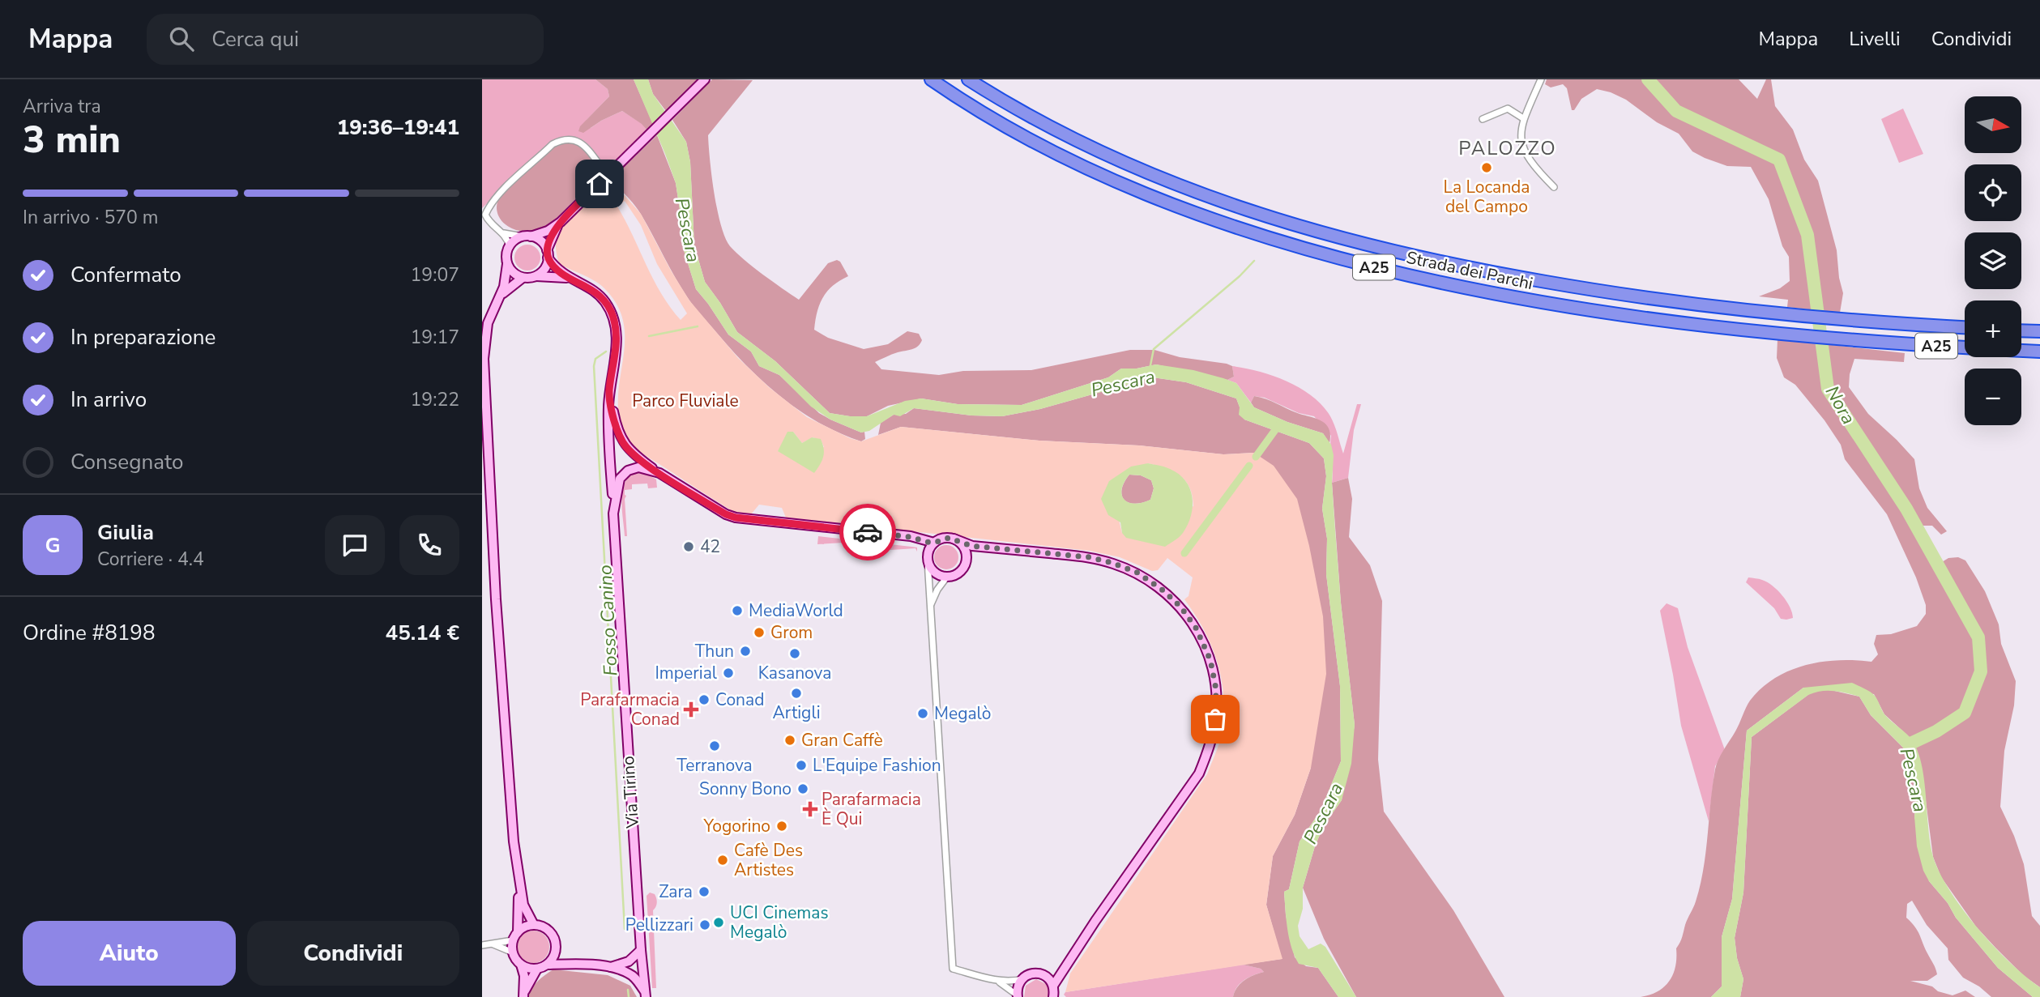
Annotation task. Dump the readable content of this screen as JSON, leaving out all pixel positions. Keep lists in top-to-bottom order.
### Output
{
  "streets": {
    "highway": ["A25", "Strada dei Parchi"],
    "street": ["Via Tirino"]
  },
  "districts": ["PALOZZO"],
  "water": ["Pescara", "Nora", "Fosso Canino"],
  "parks": ["Parco Fluviale"],
  "places": {
    "other": [
      "La Locanda del Campo",
      "42",
      "MediaWorld",
      "Grom",
      "Thun",
      "Kasanova",
      "Imperial",
      "Artigli",
      "Conad",
      "Megalò",
      "Gran Caffè",
      "Terranova",
      "L'Equipe Fashion",
      "Sonny Bono",
      "Yogorino",
      "Cafè Des Artistes",
      "Zara",
      "UCI Cinemas Megalò",
      "Pellizzari"
    ],
    "health": ["Parafarmacia Conad", "Parafarmacia È Qui"]
  },
  "north": "right",
  "page": {
    "header": "Mappa",
    "search": "Cerca qui",
    "nav": ["Mappa", "Livelli", "Condividi"],
    "heading": ["3 min", "Arriva tra", "19:36–19:41"],
    "panel": [
      "Giulia",
      "Corriere · 4.4",
      "Ordine #8198",
      "45.14 €"
    ],
    "map_buttons": ["+", "−"],
    "bar": "In arrivo · 570 m",
    "list": [
      ["Confermato", "19:07"],
      ["In preparazione", "19:17"],
      ["In arrivo", "19:22"],
      "Consegnato"
    ],
    "round": "G",
    "buttons": ["Aiuto", "Condividi"]
  }
}
